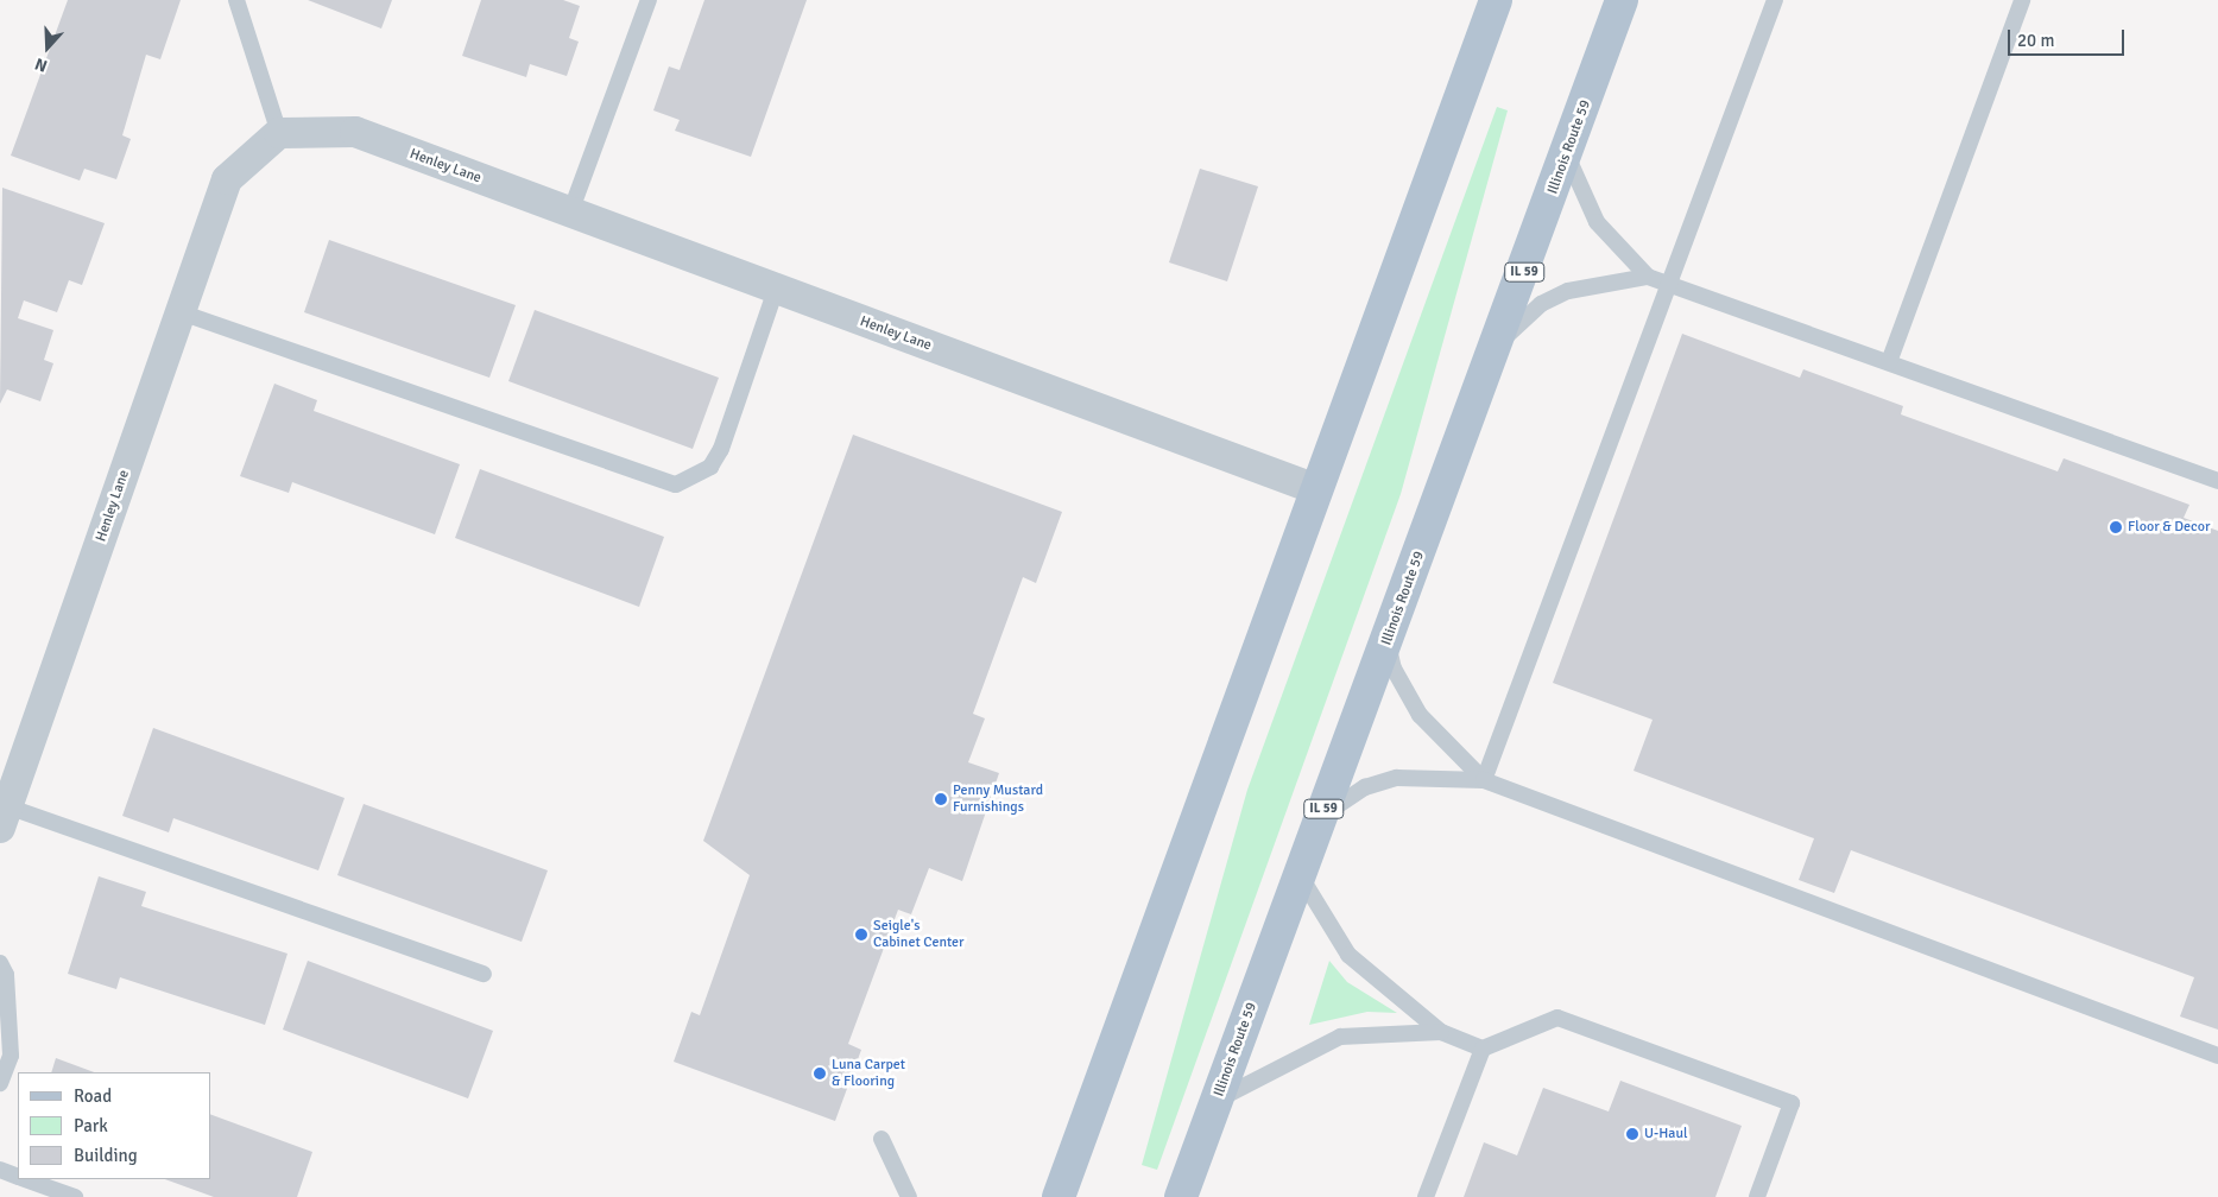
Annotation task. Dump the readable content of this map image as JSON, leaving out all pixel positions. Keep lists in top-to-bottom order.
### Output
{
  "streets": {
    "main road": ["Illinois Route 59", "IL 59"],
    "street": ["Henley Lane"]
  },
  "places": [
    "Floor & Decor",
    "Penny Mustard Furnishings",
    "Seigle's Cabinet Center",
    "Luna Carpet & Flooring",
    "U-Haul"
  ],
  "legend": ["Road", "Park", "Building"],
  "scale_bar": "20 m",
  "north": "bottom"
}
